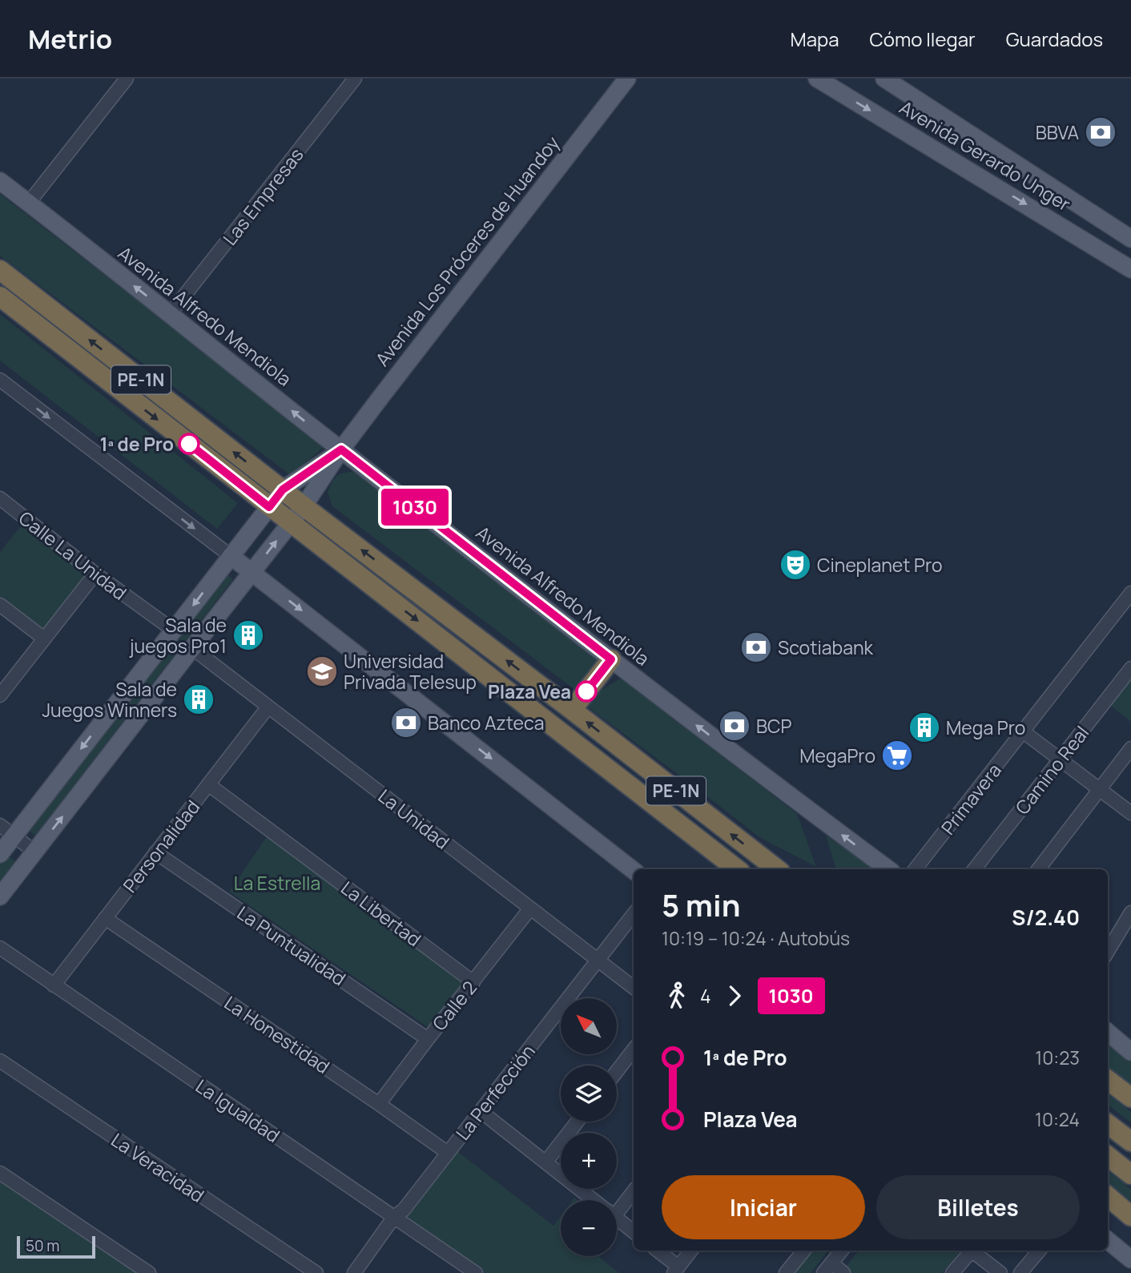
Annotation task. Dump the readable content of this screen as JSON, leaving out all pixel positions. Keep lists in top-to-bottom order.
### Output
{
  "streets": {
    "highway": ["PE-1N"],
    "main road": ["Avenida Gerardo Unger", "Avenida Los Próceres de Huandoy", "Avenida Alfredo Mendiola"],
    "street": [
      "Las Empresas",
      "Calle La Unidad",
      "Camino Real",
      "Primavera",
      "La Unidad",
      "Personalidad",
      "La Libertad",
      "La Puntualidad",
      "Calle 2",
      "La Honestidad",
      "La Perfección",
      "La Igualdad",
      "La Veracidad"
    ]
  },
  "crossings": [
    ["Las Empresas", "Avenida Alfredo Mendiola"],
    ["Avenida Los Próceres de Huandoy", "Avenida Alfredo Mendiola"],
    ["Avenida Los Próceres de Huandoy", "PE-1N"],
    ["Avenida Los Próceres de Huandoy", "Calle La Unidad"],
    ["Avenida Los Próceres de Huandoy", "La Unidad"],
    ["La Unidad", "Personalidad"],
    ["La Unidad", "Calle 2"],
    ["La Unidad", "La Perfección"],
    ["Personalidad", "La Libertad"],
    ["Personalidad", "La Puntualidad"],
    ["Personalidad", "La Honestidad"],
    ["Personalidad", "La Igualdad"],
    ["La Libertad", "Calle 2"],
    ["La Puntualidad", "Calle 2"],
    ["Calle 2", "La Honestidad"],
    ["La Honestidad", "La Perfección"],
    ["La Perfección", "La Igualdad"]
  ],
  "one_way": ["Avenida Alfredo Mendiola"],
  "parks": ["La Estrella"],
  "places": {
    "bank": [
      "BBVA",
      "Scotiabank",
      "Banco Azteca",
      "BCP"
    ],
    "other": ["1ª de Pro", "Plaza Vea"],
    "theatre": ["Cineplanet Pro"],
    "building": ["Sala de juegos Pro1", "Sala de Juegos Winners", "Mega Pro"],
    "school or university": ["Universidad Privada Telesup"],
    "supermarket": ["MegaPro"]
  },
  "lines": ["bus line 1030"],
  "scale_bar": "50 m",
  "north": "top left",
  "page": {
    "header": "Metrio",
    "nav": ["Mapa", "Cómo llegar", "Guardados"],
    "on_map": "1030",
    "heading": ["5 min", "10:19 – 10:24 · Autobús", "S/2.40"],
    "legs": ["4", "1030"],
    "map_buttons": ["+", "−"],
    "list": [
      {
        "name": "1ª de Pro",
        "value": "10:23"
      },
      {
        "name": "Plaza Vea",
        "value": "10:24"
      }
    ],
    "buttons": ["Iniciar", "Billetes"],
    "scale": "50 m"
  }
}
